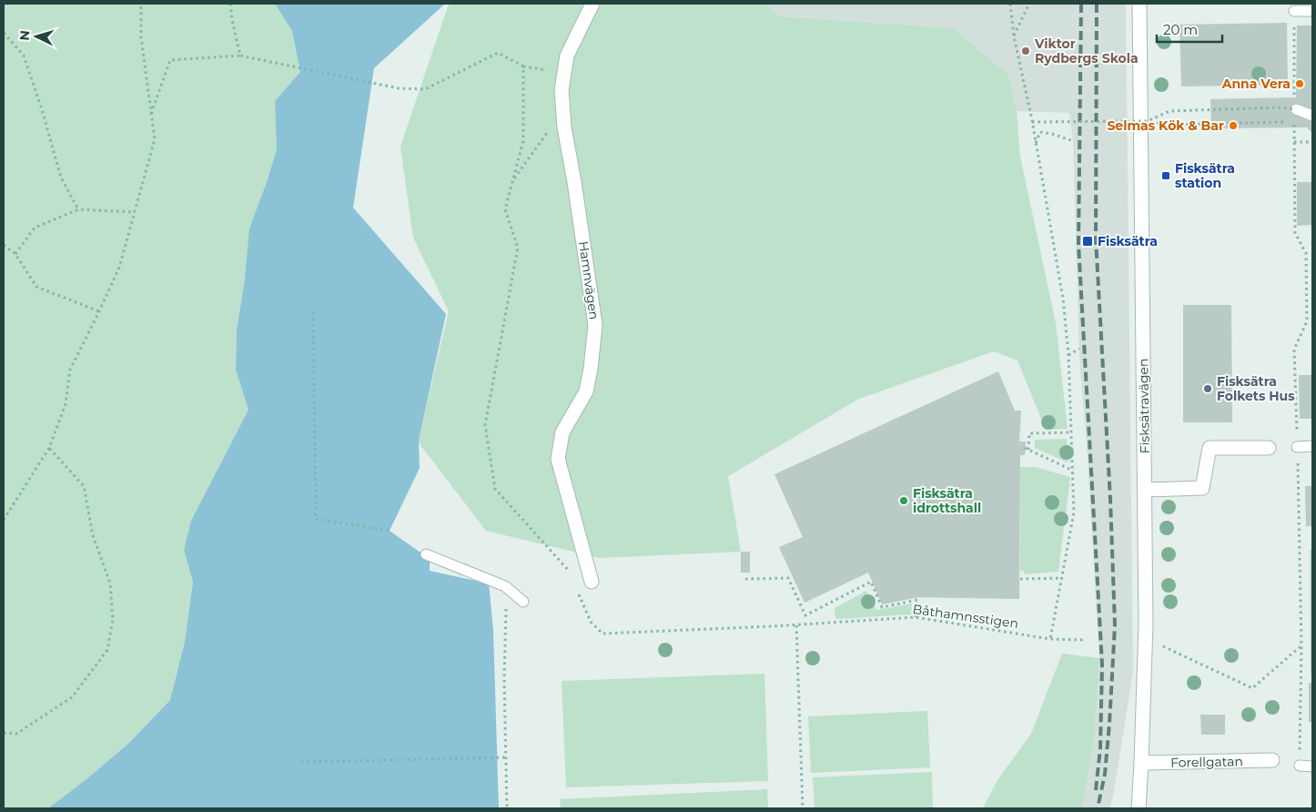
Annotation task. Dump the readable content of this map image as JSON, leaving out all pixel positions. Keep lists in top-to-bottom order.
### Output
{
  "streets": {
    "street": ["Hamnvägen", "Fisksätravägen", "Forellgatan"],
    "path": ["Båthamnsstigen"]
  },
  "crossings": [
    ["Fisksätravägen", "Forellgatan"]
  ],
  "places": {
    "other": [
      "Viktor Rydbergs Skola",
      "Anna Vera",
      "Selmas Kök & Bar",
      "Fisksätra Folkets Hus",
      "Fisksätra idrottshall"
    ],
    "transit": ["Fisksätra station", "Fisksätra"]
  },
  "scale_bar": "20 m",
  "north": "left"
}
